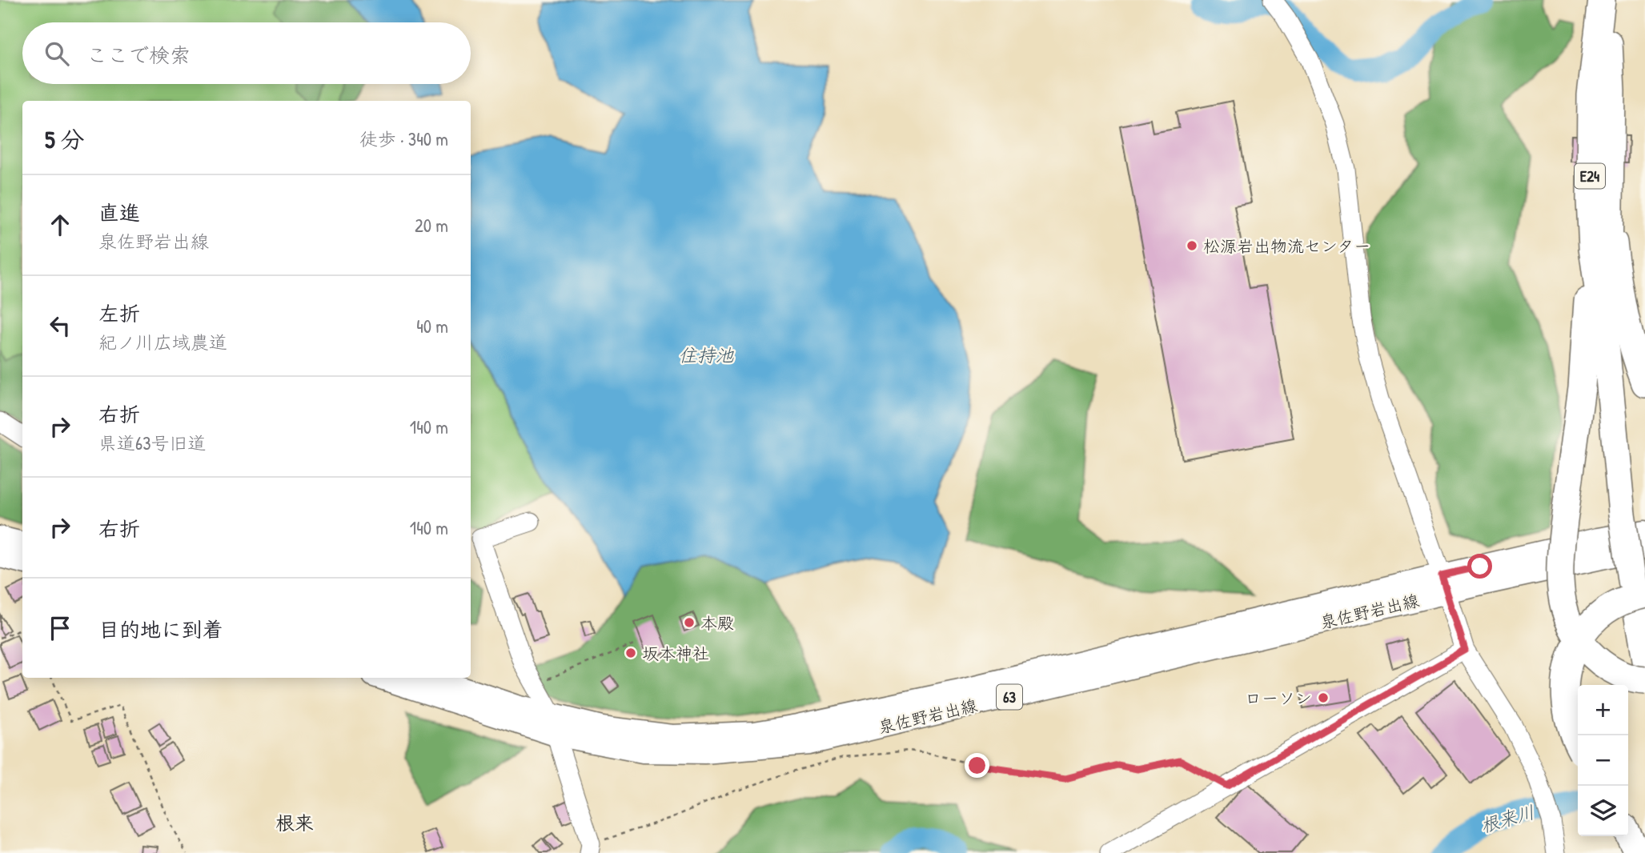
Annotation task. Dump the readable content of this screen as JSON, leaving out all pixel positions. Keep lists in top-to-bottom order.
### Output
{
  "streets": {
    "highway": ["E24"],
    "main road": ["泉佐野岩出線", "63"]
  },
  "districts": ["根来"],
  "water": ["住持池", "根来川"],
  "places": [
    "松源岩出物流センター",
    "本殿",
    "坂本神社",
    "ローソン"
  ],
  "page": {
    "search": "ここで検索",
    "heading": ["5 分", "徒歩 · 340 m"],
    "list": [
      ["直進", "泉佐野岩出線", "20 m"],
      ["左折", "紀ノ川広域農道", "40 m"],
      ["右折", "県道63号旧道", "140 m"],
      ["右折", "140 m"],
      "目的地に到着"
    ],
    "map_buttons": ["+", "−"]
  }
}
